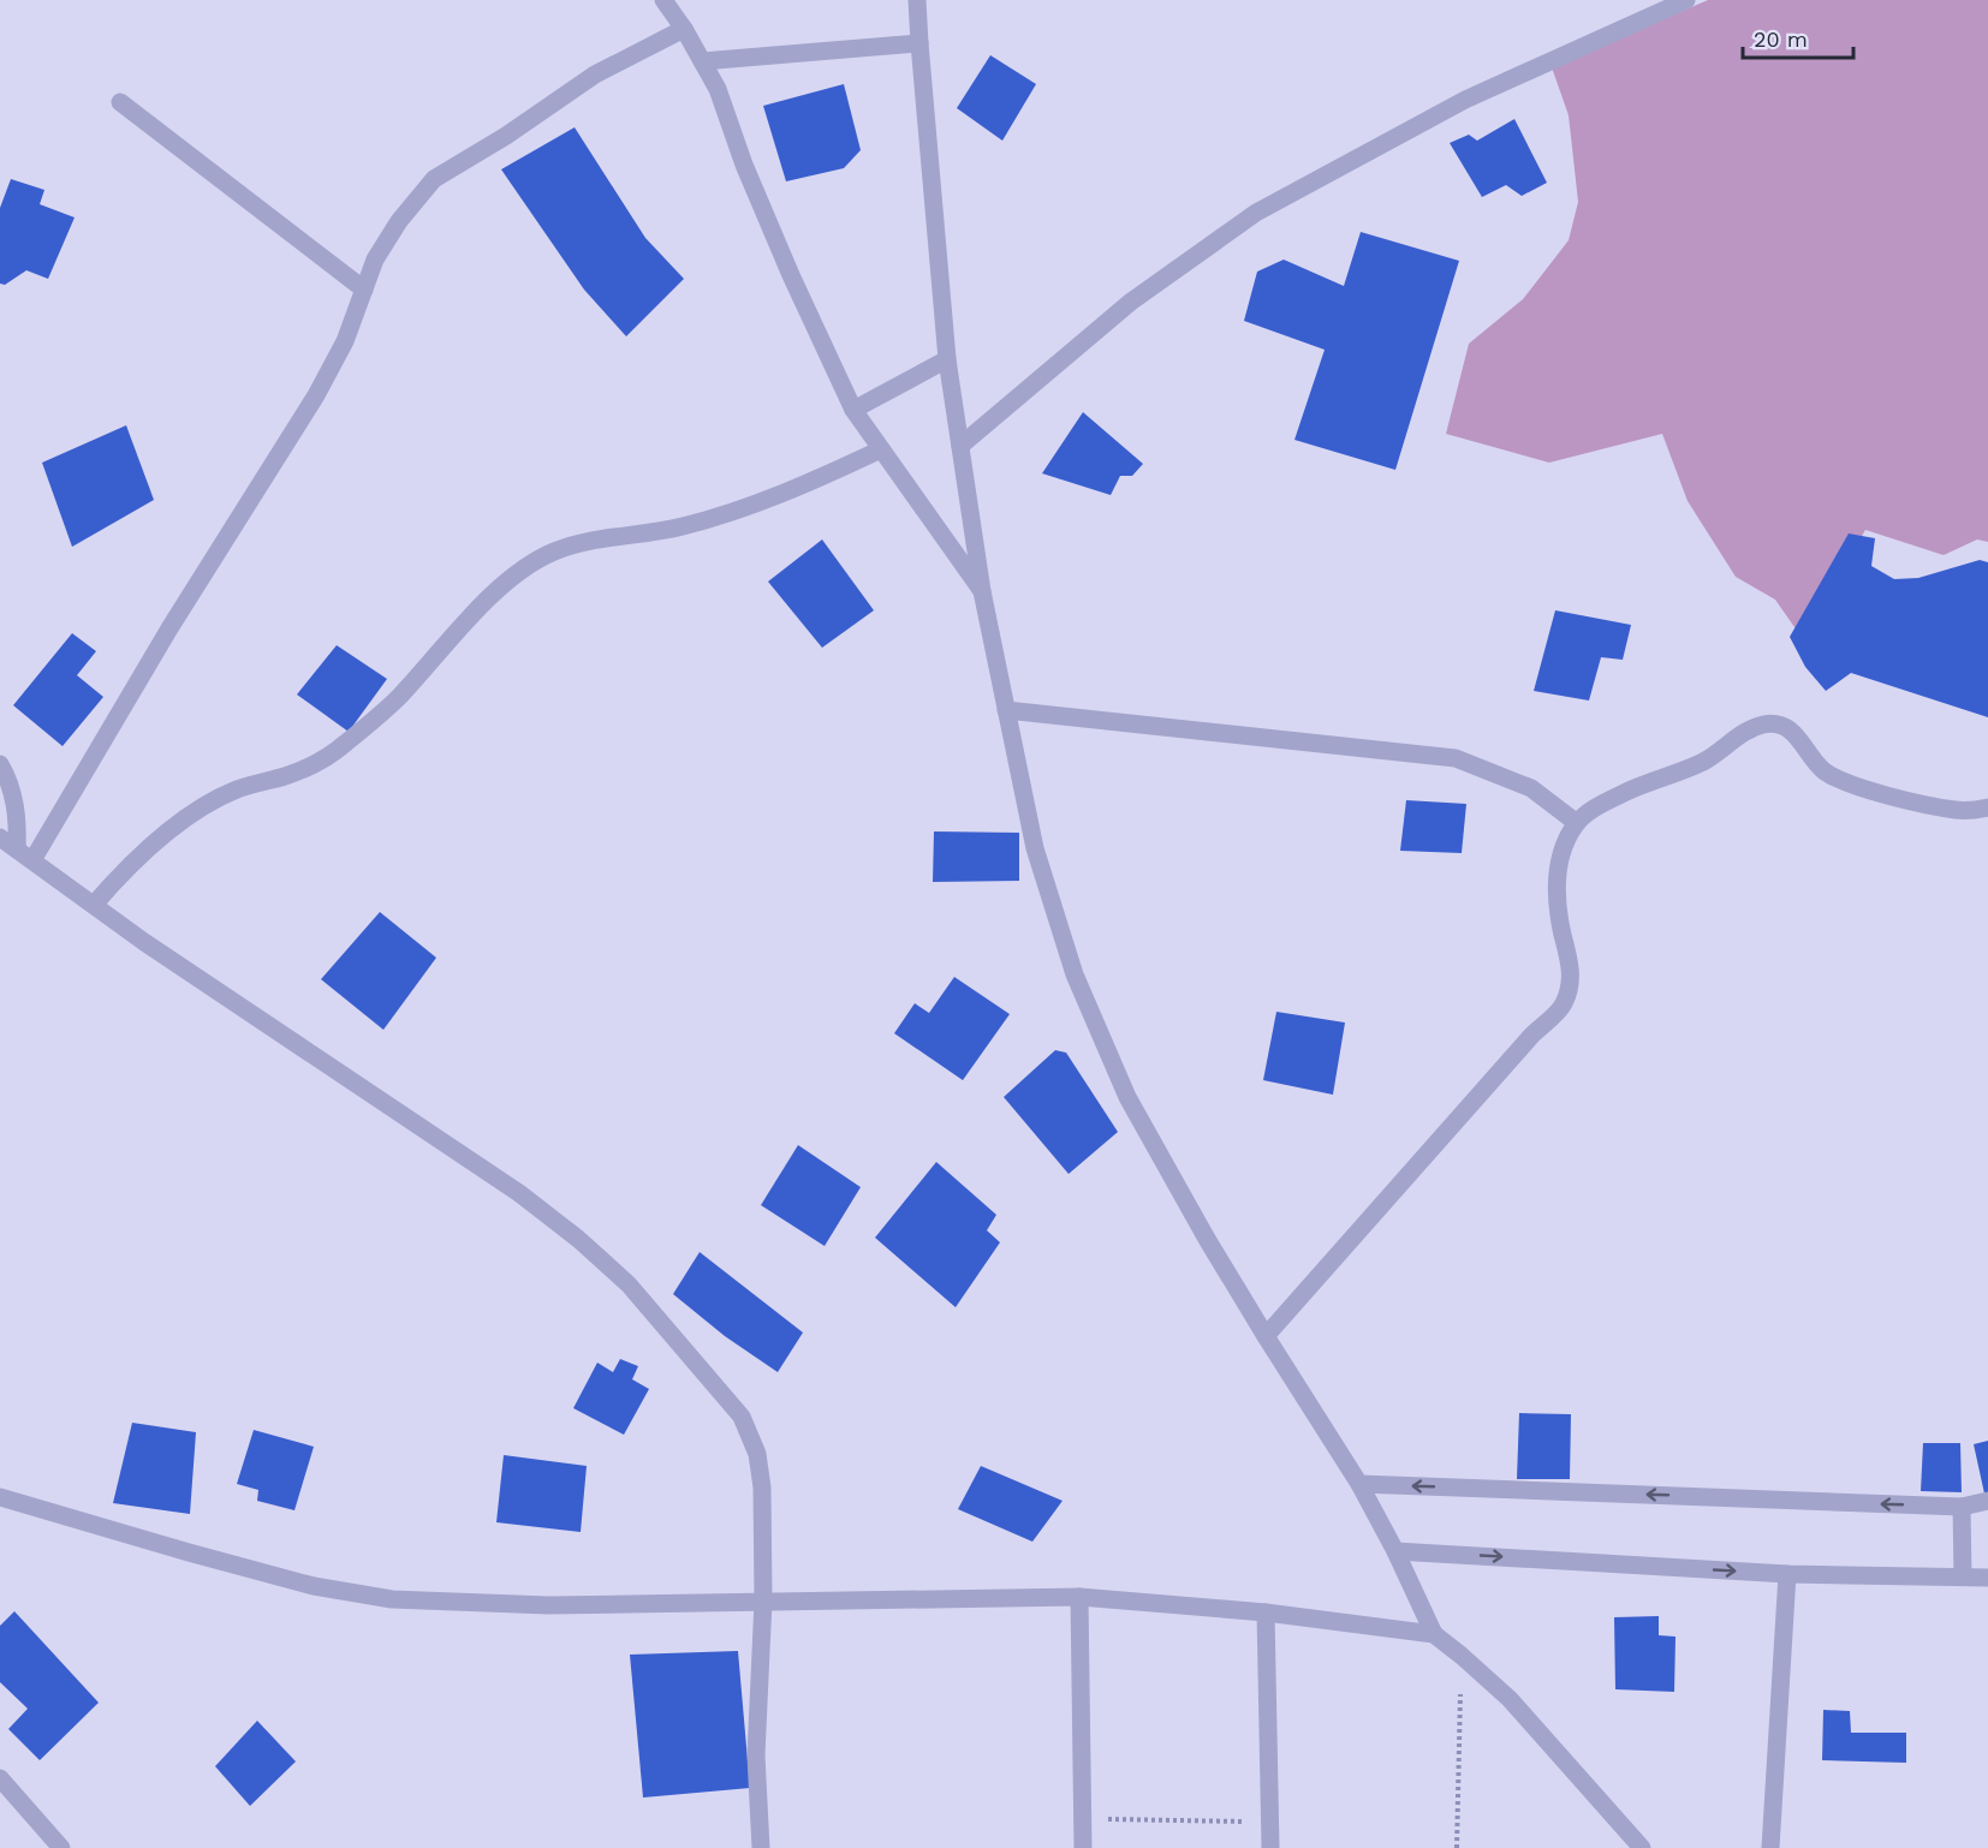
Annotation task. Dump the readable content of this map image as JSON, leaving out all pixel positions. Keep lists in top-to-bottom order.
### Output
{
  "scale_bar": "20 m"
}
